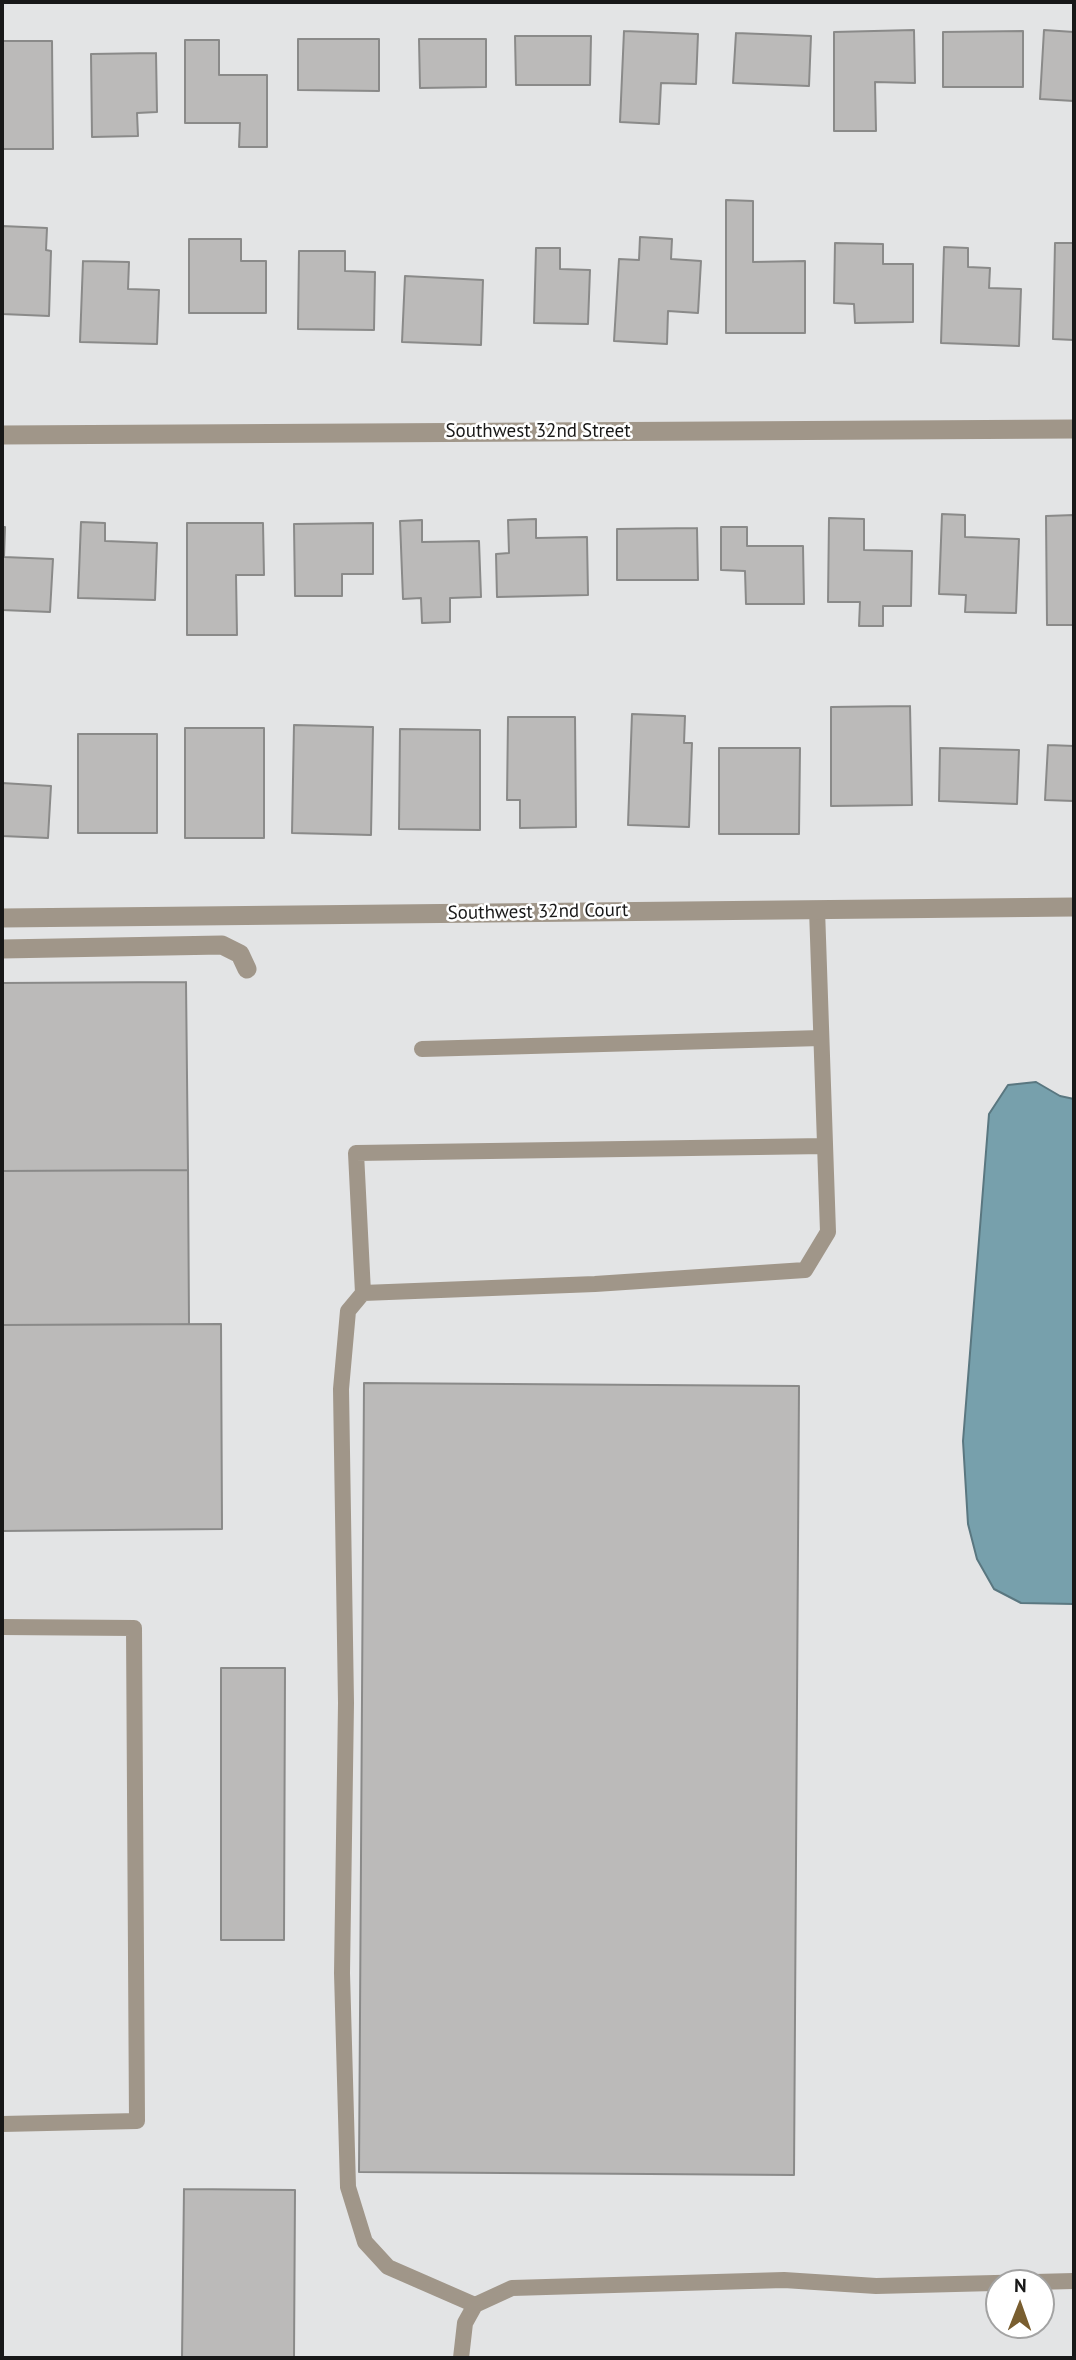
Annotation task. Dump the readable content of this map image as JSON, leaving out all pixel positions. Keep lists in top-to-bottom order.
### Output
{
  "streets": {
    "street": ["Southwest 32nd Street", "Southwest 32nd Court"]
  },
  "north": "top"
}
